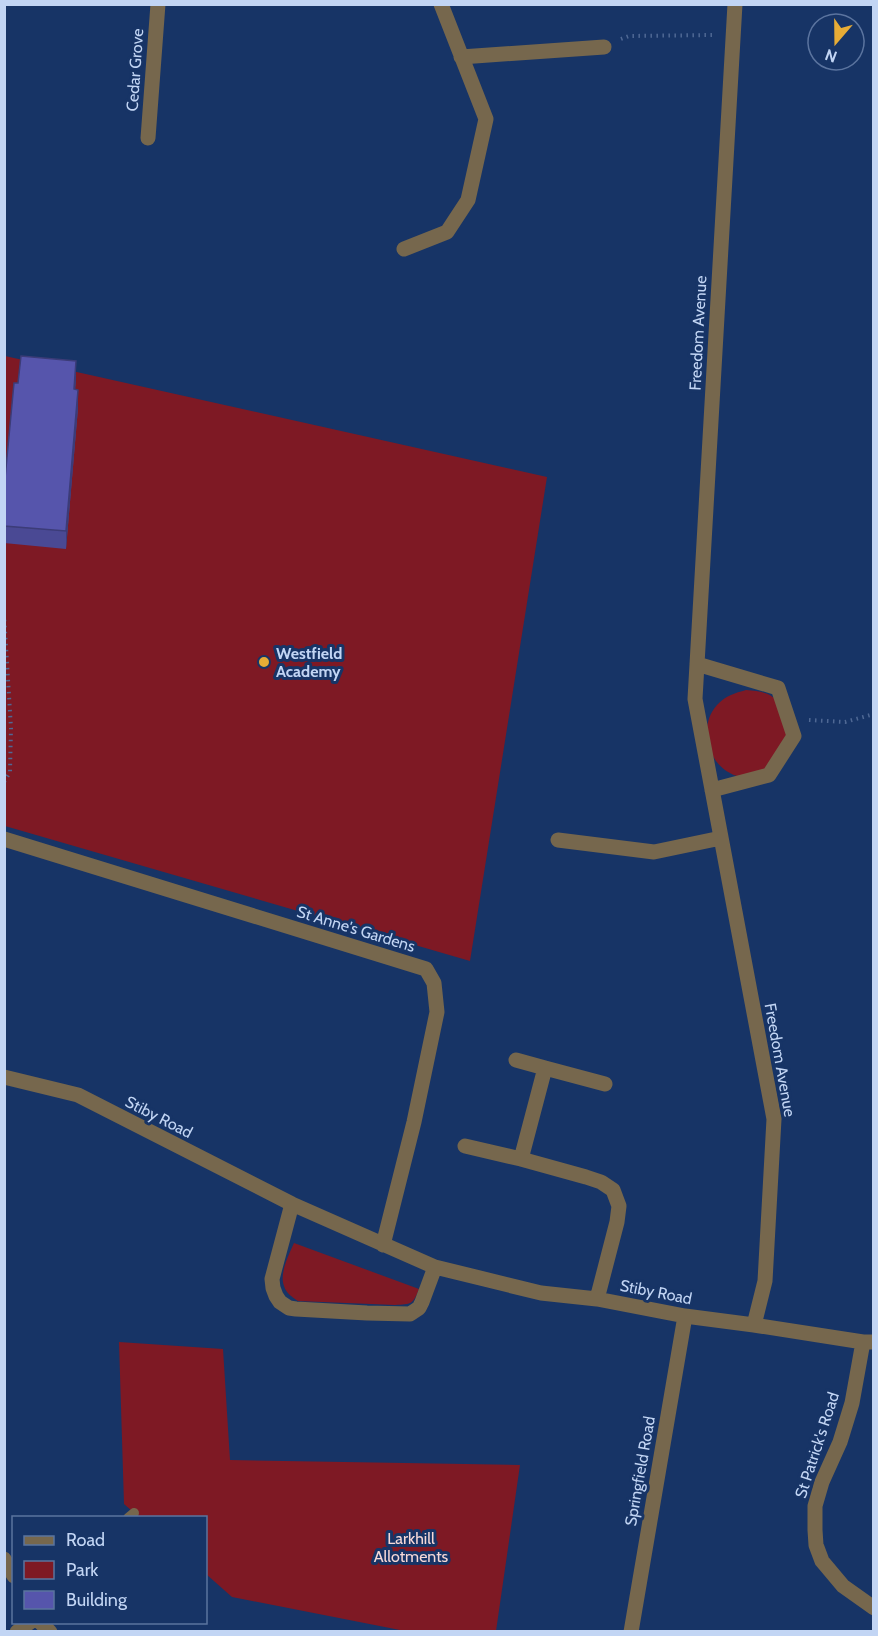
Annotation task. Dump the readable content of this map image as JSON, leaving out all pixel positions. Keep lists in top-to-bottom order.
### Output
{
  "streets": {
    "street": [
      "Cedar Grove",
      "Freedom Avenue",
      "St Anne's Gardens",
      "Stiby Road",
      "St Patrick's Road",
      "Springfield Road"
    ]
  },
  "crossings": [
    ["Freedom Avenue", "Stiby Road"],
    ["St Anne's Gardens", "Stiby Road"],
    ["Stiby Road", "St Patrick's Road"],
    ["Stiby Road", "Springfield Road"]
  ],
  "parks": ["Larkhill Allotments"],
  "places": ["Westfield Academy"],
  "legend": ["Road", "Park", "Building"],
  "north": "bottom"
}
